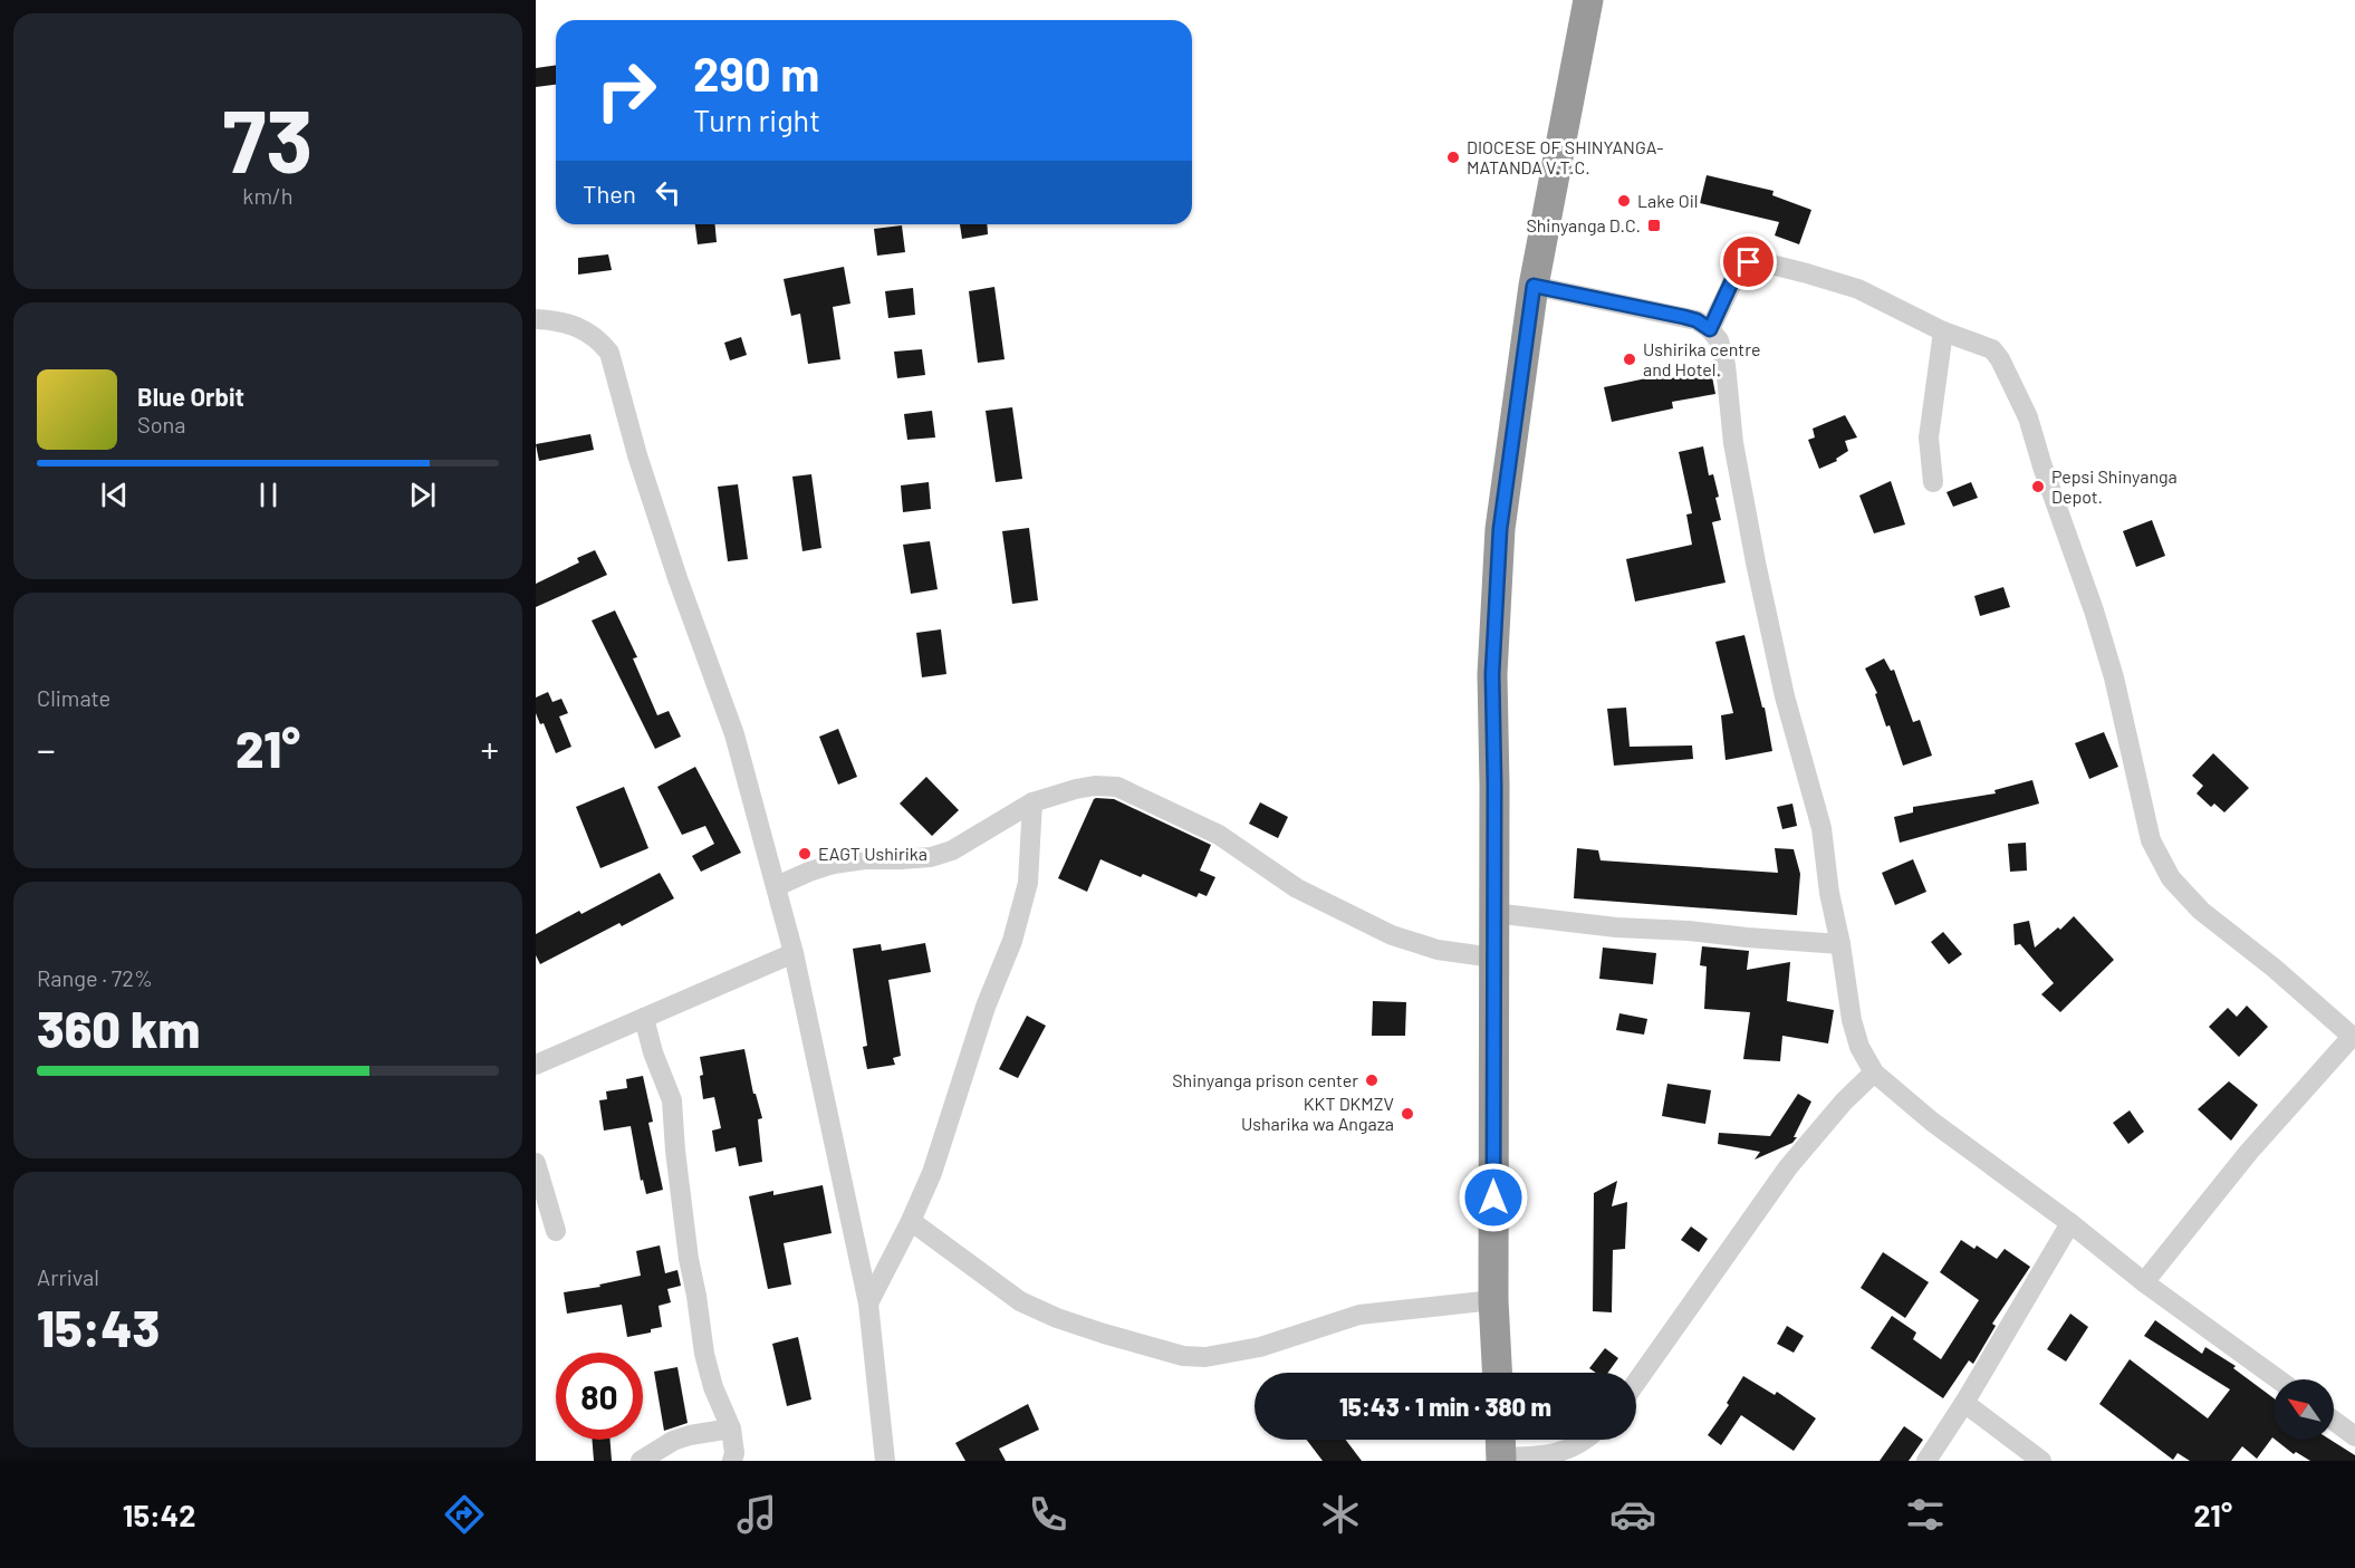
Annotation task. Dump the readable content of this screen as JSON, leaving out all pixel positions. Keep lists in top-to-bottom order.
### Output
{
  "places": {
    "other": [
      "DIOCESE OF SHINYANGA- MATANDA V.T.C.",
      "Lake Oil",
      "Ushirika centre and Hotel.",
      "Pepsi Shinyanga Depot.",
      "EAGT Ushirika",
      "Shinyanga prison center",
      "KKT DKMZV Usharika wa Angaza"
    ],
    "transit": ["Shinyanga D.C."]
  },
  "north": "top left",
  "page": {
    "tile": [
      ["73", "km/h"],
      "Climate",
      ["Range · 72%", "360 km"],
      ["Arrival", "15:43"]
    ],
    "turn": ["290 m", "Turn right"],
    "then": "Then",
    "song": ["Blue Orbit", "Sona"],
    "heat": ["−", "21°", "+"],
    "limit": "80",
    "trip": "15:43 · 1 min · 380 m",
    "tabs": ["15:42", "21°"]
  }
}
